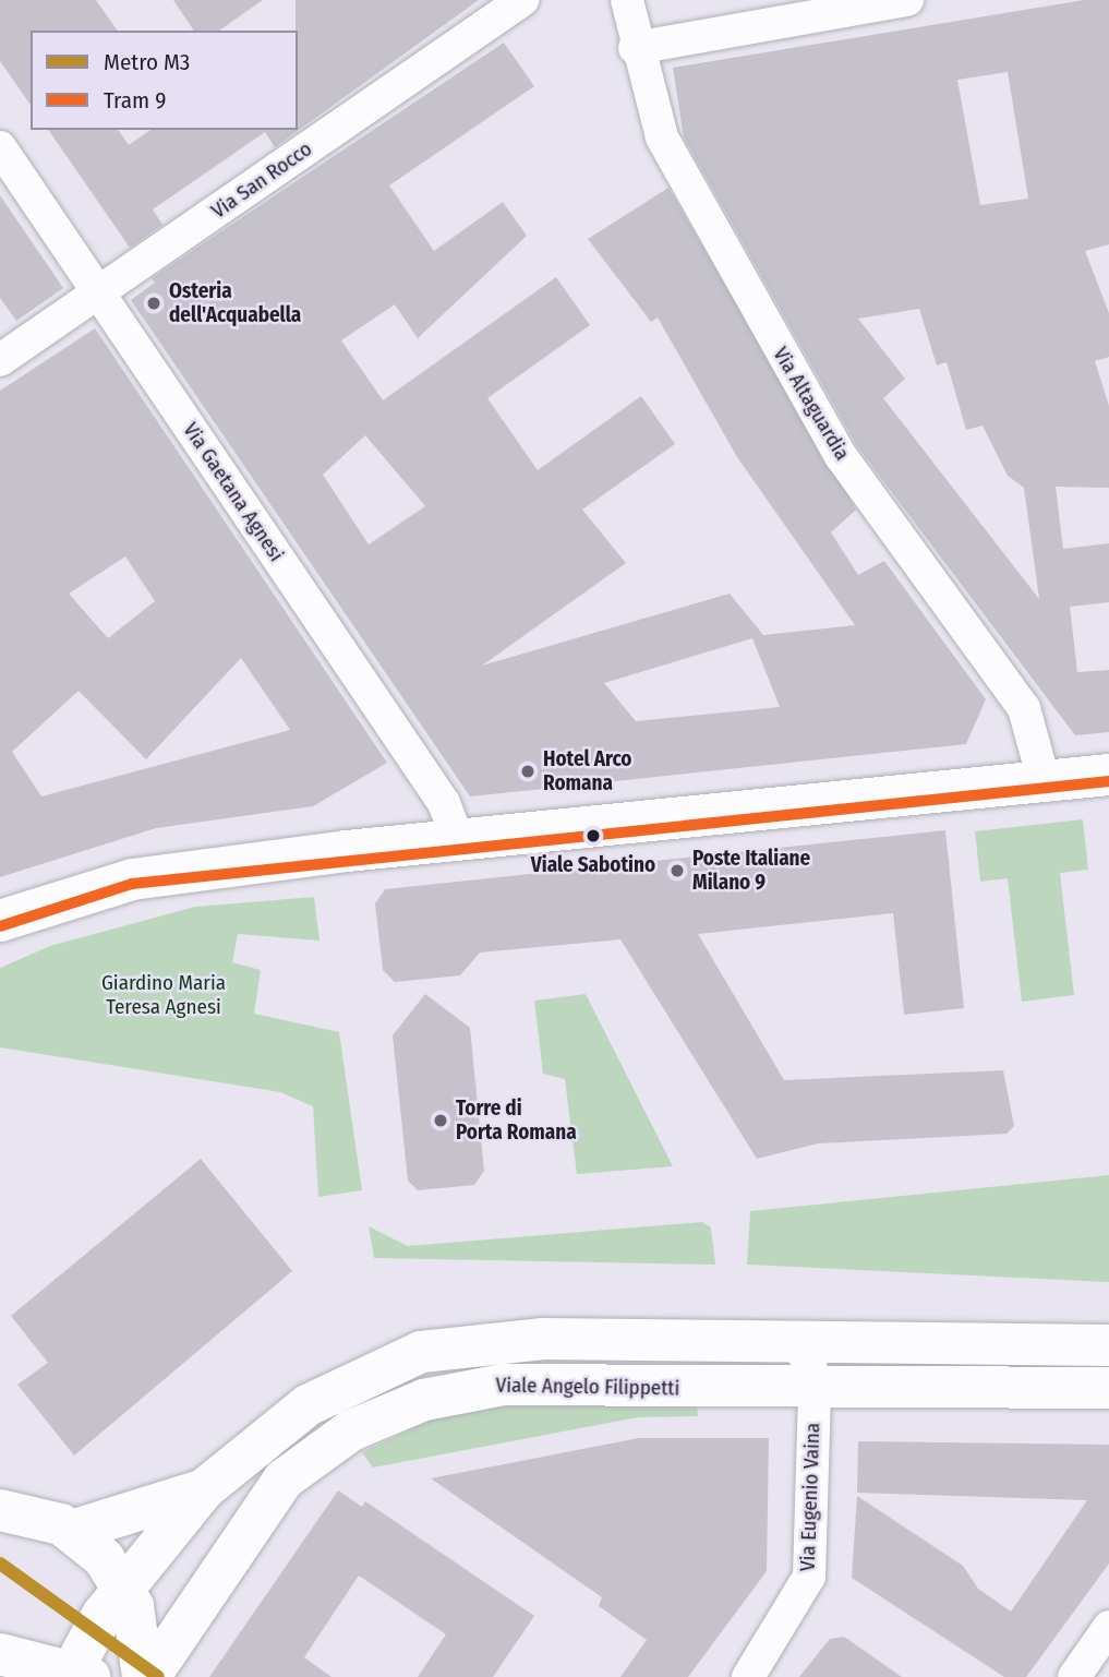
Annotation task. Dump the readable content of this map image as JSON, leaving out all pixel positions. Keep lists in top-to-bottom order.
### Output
{
  "streets": {
    "main road": ["Viale Angelo Filippetti"],
    "street": [
      "Via San Rocco",
      "Via Altaguardia",
      "Via Gaetana Agnesi",
      "Via Eugenio Vaina"
    ]
  },
  "crossings": [
    ["Via San Rocco", "Via Gaetana Agnesi"],
    ["Viale Angelo Filippetti", "Via Eugenio Vaina"]
  ],
  "parks": ["Giardino Maria Teresa Agnesi"],
  "places": [
    "Osteria dell'Acquabella",
    "Hotel Arco Romana",
    "Viale Sabotino",
    "Poste Italiane Milano 9",
    "Torre di Porta Romana"
  ],
  "lines": ["tram line 9", "metro line M3"],
  "legend": ["Metro M3", "Tram 9"]
}
